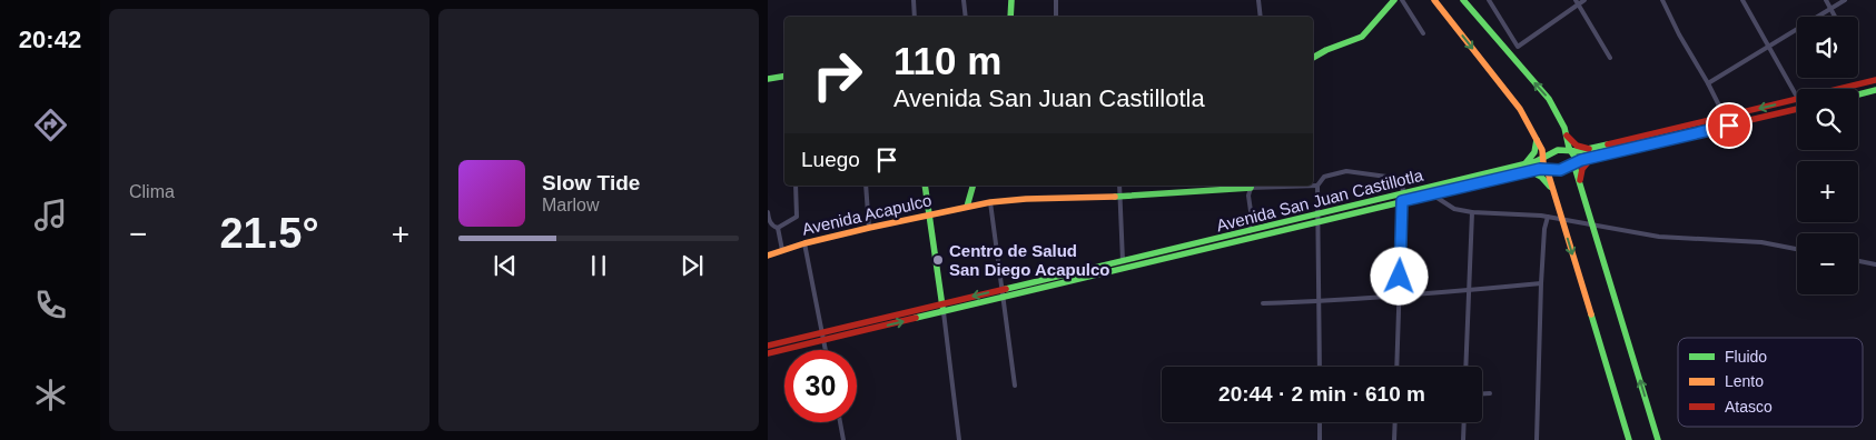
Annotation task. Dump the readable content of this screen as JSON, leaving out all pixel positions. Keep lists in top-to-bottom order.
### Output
{
  "streets": {
    "main road": ["Avenida San Juan Castillotla", "Avenida Acapulco"]
  },
  "crossings": [
    ["Avenida San Juan Castillotla", "Avenida Acapulco"]
  ],
  "places": ["Centro de Salud San Diego Acapulco"],
  "legend": ["Fluido", "Lento", "Atasco"],
  "page": {
    "tabs": "20:42",
    "tile": "Clima",
    "map_buttons": ["+", "−"],
    "turn": ["110 m", "Avenida San Juan Castillotla"],
    "then": "Luego",
    "song": ["Slow Tide", "Marlow"],
    "heat": ["−", "21.5°", "+"],
    "limit": "30",
    "trip": "20:44 · 2 min · 610 m"
  }
}
